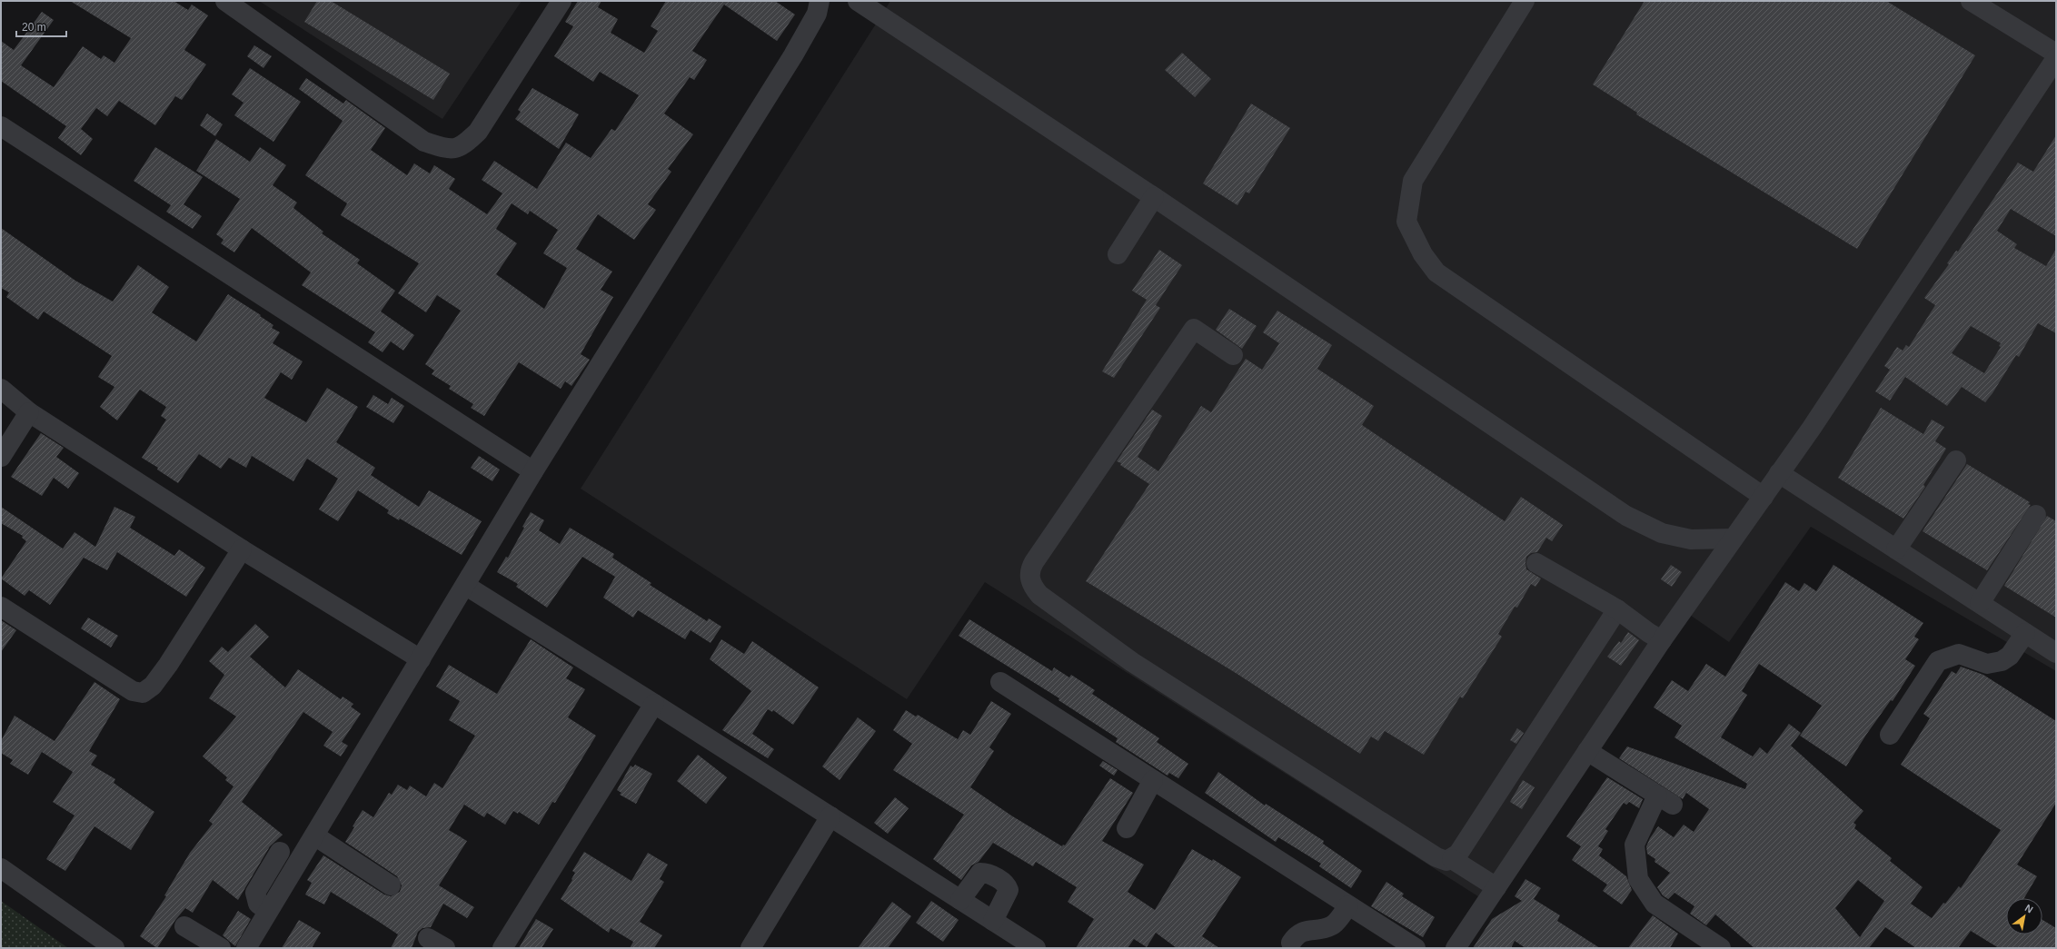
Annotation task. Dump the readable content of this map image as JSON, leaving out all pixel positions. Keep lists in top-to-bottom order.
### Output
{
  "scale_bar": "20 m",
  "north": "top right"
}
